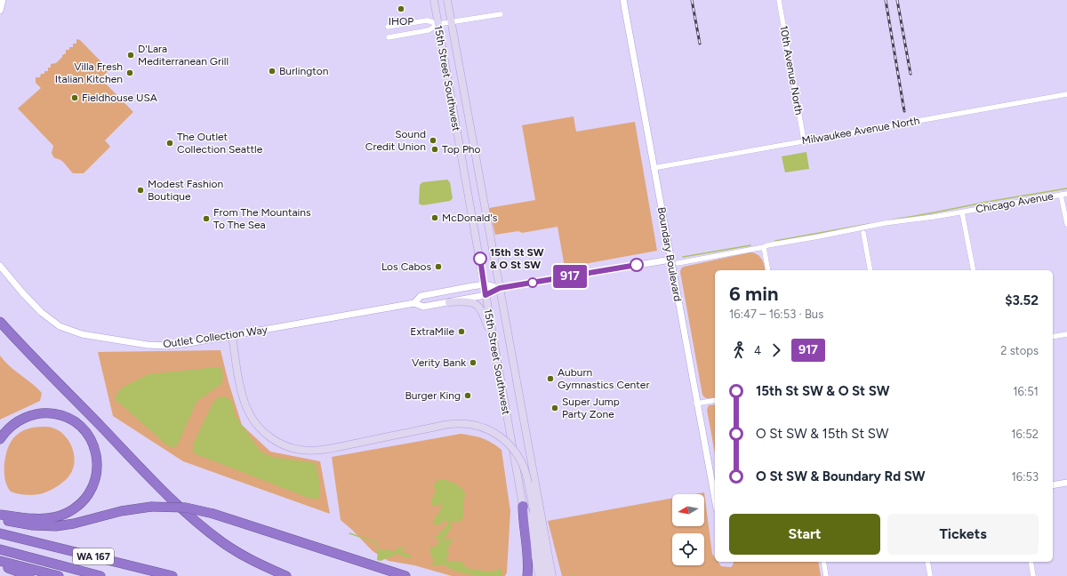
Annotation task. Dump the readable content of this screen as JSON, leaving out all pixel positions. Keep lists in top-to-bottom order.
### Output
{
  "streets": {
    "highway": ["WA 167"],
    "main road": ["15th Street Southwest"],
    "street": [
      "10th Avenue North",
      "Milwaukee Avenue North",
      "Chicago Avenue",
      "Boundary Boulevard",
      "Outlet Collection Way"
    ]
  },
  "crossings": [
    ["10th Avenue North", "Milwaukee Avenue North"],
    ["15th Street Southwest", "Outlet Collection Way"],
    ["Milwaukee Avenue North", "Boundary Boulevard"]
  ],
  "places": [
    "IHOP",
    "D'Lara Mediterranean Grill",
    "Burlington",
    "Villa Fresh Italian Kitchen",
    "Fieldhouse USA",
    "Sound Credit Union",
    "The Outlet Collection Seattle",
    "Top Pho",
    "Modest Fashion Boutique",
    "McDonald's",
    "From The Mountains To The Sea",
    "15th St SW & O St SW",
    "Los Cabos",
    "ExtraMile",
    "Verity Bank",
    "Auburn Gymnastics Center",
    "Burger King",
    "Super Jump Party Zone"
  ],
  "lines": ["bus line 917"],
  "north": "left",
  "page": {
    "on_map": "917",
    "heading": ["6 min", "16:47 – 16:53 · Bus", "$3.52"],
    "legs": ["4", "917", "2 stops"],
    "list": [
      {
        "name": "15th St SW & O St SW",
        "value": "16:51"
      },
      {
        "name": "O St SW & 15th St SW",
        "value": "16:52"
      },
      {
        "name": "O St SW & Boundary Rd SW",
        "value": "16:53"
      }
    ],
    "buttons": ["Start", "Tickets"]
  }
}
